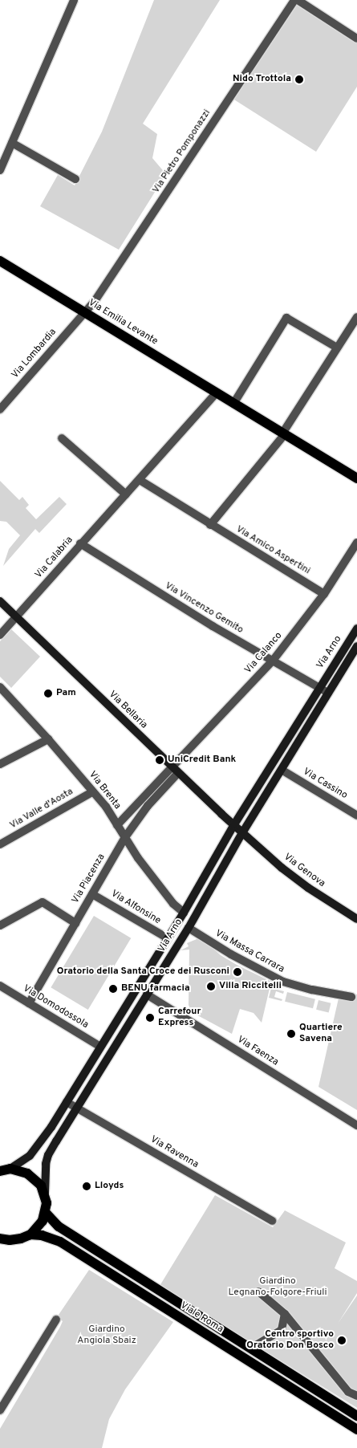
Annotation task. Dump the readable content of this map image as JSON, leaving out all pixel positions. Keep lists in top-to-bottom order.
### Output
{
  "streets": {
    "main road": ["Via Emilia Levante", "Viale Roma"],
    "street": [
      "Via Pietro Pomponazzi",
      "Via Lombardia",
      "Via Amico Aspertini",
      "Via Calabria",
      "Via Vincenzo Gemito",
      "Via Arno",
      "Via Calanco",
      "Via Bellaria",
      "Via Cassino",
      "Via Brenta",
      "Via Valle d'Aosta",
      "Via Genova",
      "Via Piacenza",
      "Via Alfonsine",
      "Via Massa Carrara",
      "Via Domodossola",
      "Via Faenza",
      "Via Ravenna"
    ]
  },
  "crossings": [
    ["Via Pietro Pomponazzi", "Via Emilia Levante"],
    ["Via Pietro Pomponazzi", "Via Lombardia"],
    ["Via Emilia Levante", "Via Lombardia"],
    ["Via Emilia Levante", "Via Calabria"],
    ["Via Amico Aspertini", "Via Calabria"],
    ["Via Amico Aspertini", "Via Calanco"],
    ["Via Calabria", "Via Vincenzo Gemito"],
    ["Via Calabria", "Via Bellaria"],
    ["Via Vincenzo Gemito", "Via Arno"],
    ["Via Vincenzo Gemito", "Via Calanco"],
    ["Via Arno", "Via Bellaria"],
    ["Via Arno", "Via Cassino"],
    ["Via Arno", "Via Brenta"],
    ["Via Arno", "Via Genova"],
    ["Via Arno", "Via Alfonsine"],
    ["Via Arno", "Via Massa Carrara"],
    ["Via Arno", "Via Domodossola"],
    ["Via Arno", "Via Faenza"],
    ["Via Arno", "Via Ravenna"],
    ["Via Calanco", "Via Bellaria"],
    ["Via Bellaria", "Via Genova"],
    ["Via Bellaria", "Via Piacenza"],
    ["Via Brenta", "Via Valle d'Aosta"],
    ["Via Brenta", "Via Piacenza"],
    ["Via Piacenza", "Via Alfonsine"],
    ["Via Piacenza", "Via Domodossola"]
  ],
  "parks": ["Giardino Legnano-Folgore-Friuli", "Giardino Angiola Sbaiz"],
  "places": [
    "Nido Trottola",
    "Pam",
    "UniCredit Bank",
    "Oratorio della Santa Croce dei Rusconi",
    "Villa Riccitelli",
    "BENU farmacia",
    "Carrefour Express",
    "Quartiere Savena",
    "Lloyds",
    "Centro sportivo Oratorio Don Bosco"
  ]
}
